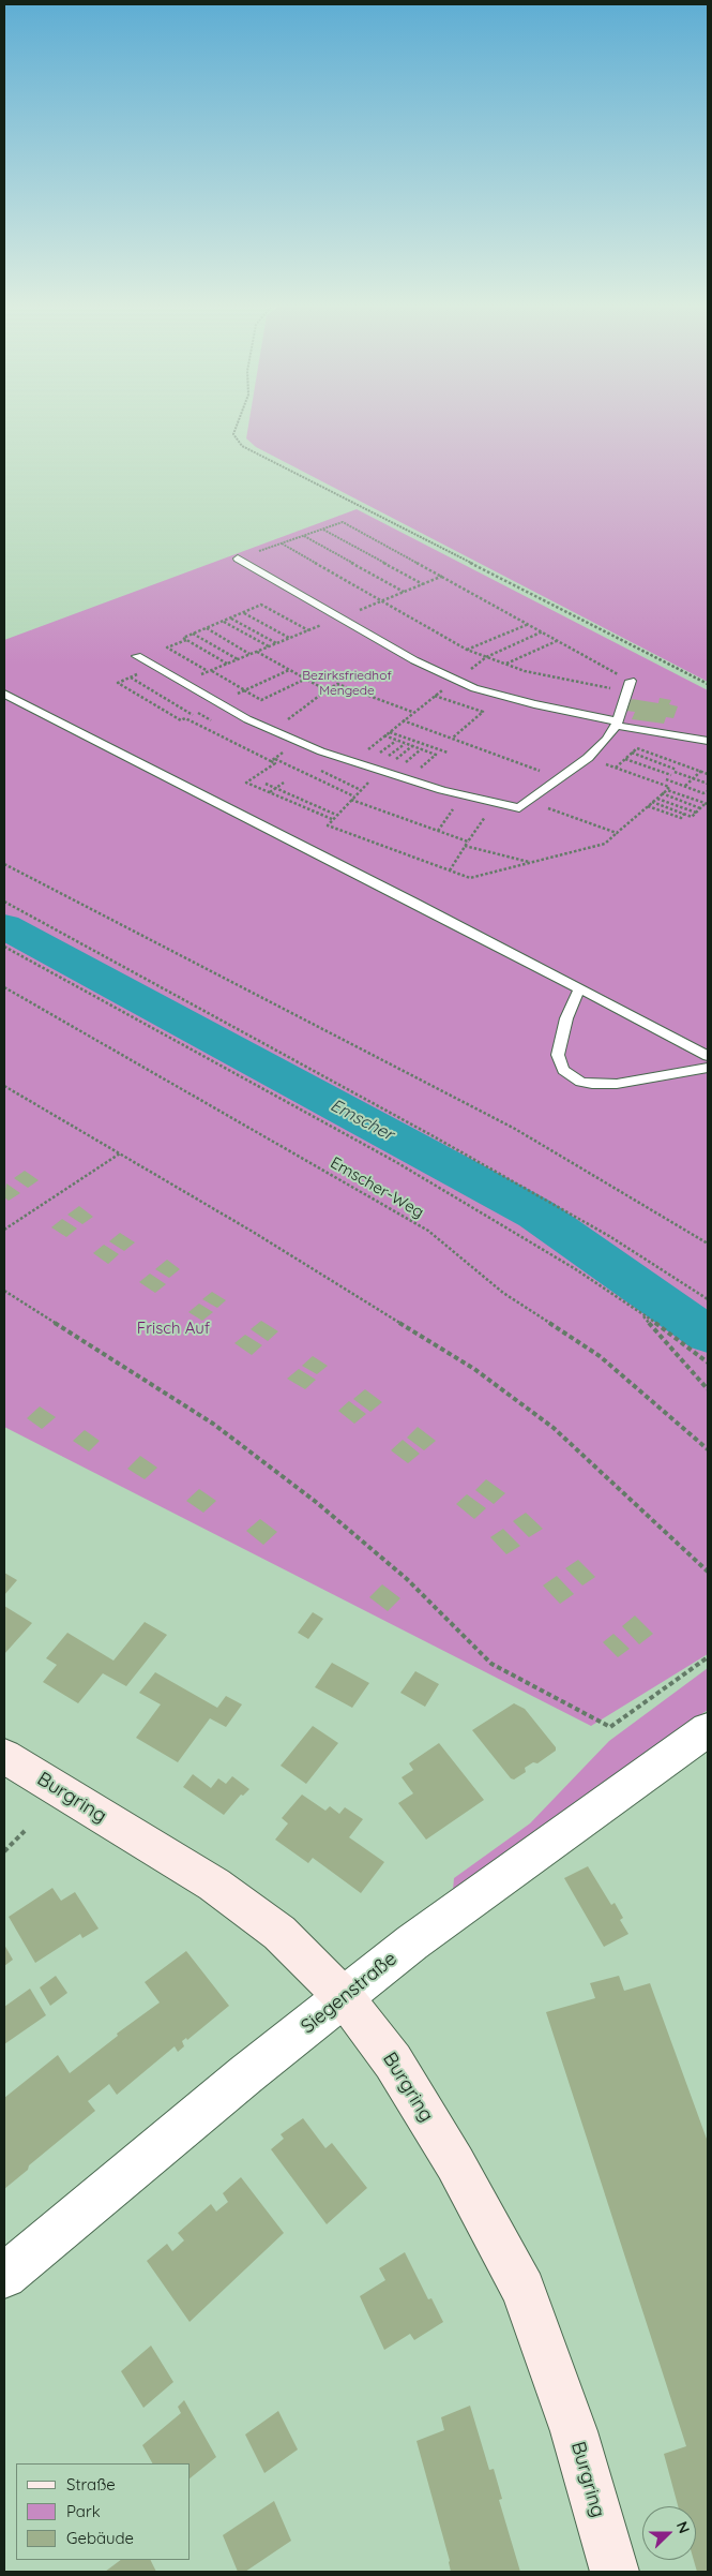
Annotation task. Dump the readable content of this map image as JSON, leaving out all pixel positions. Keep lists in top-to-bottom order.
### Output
{
  "streets": {
    "main road": ["Burgring"],
    "street": ["Siegenstraße"],
    "path": ["Emscher-Weg"]
  },
  "crossings": [
    ["Burgring", "Siegenstraße"]
  ],
  "water": ["Emscher"],
  "parks": ["Bezirksfriedhof Mengede", "Frisch Auf"],
  "legend": ["Straße", "Park", "Gebäude"],
  "north": "right"
}
